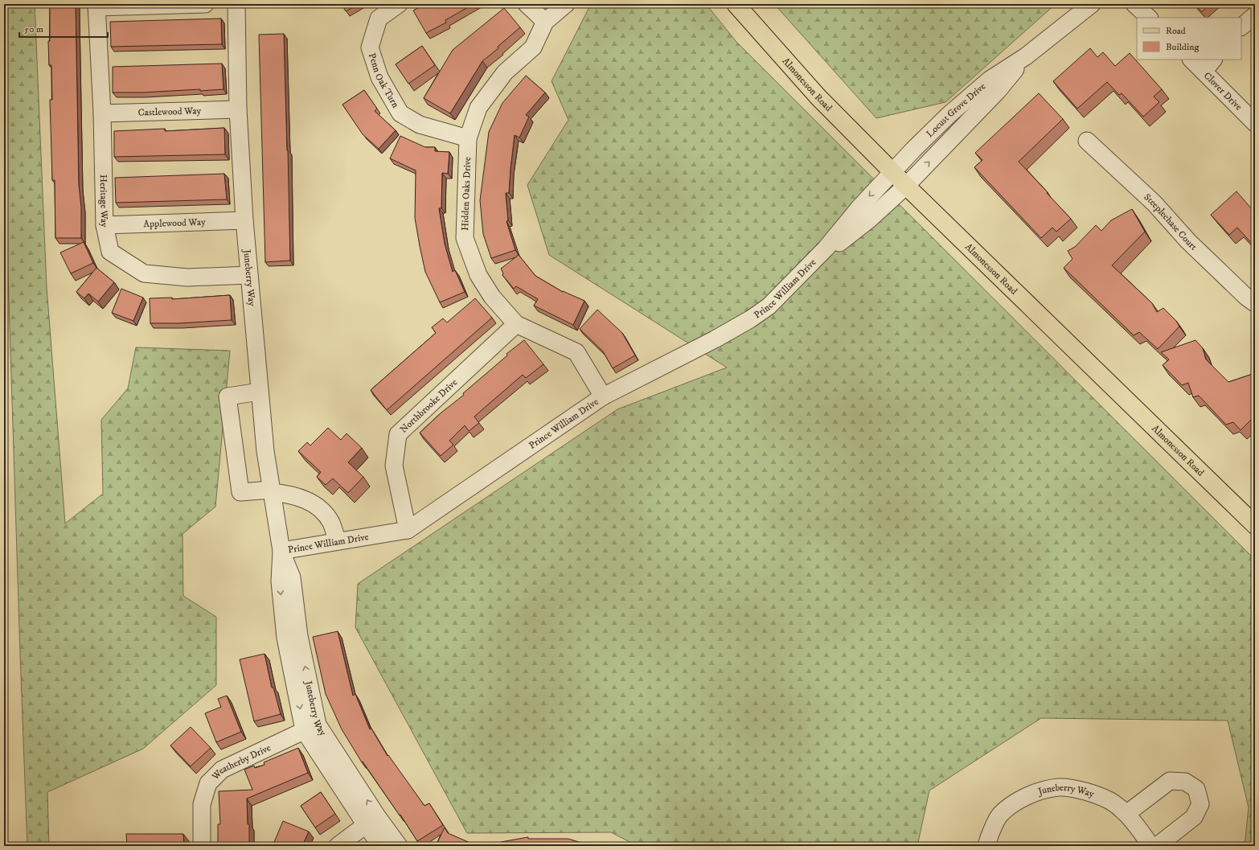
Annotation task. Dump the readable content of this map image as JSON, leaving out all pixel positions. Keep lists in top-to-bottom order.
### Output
{
  "streets": {
    "main road": ["Almonesson Road"],
    "street": [
      "Penn Oak Turn",
      "Clover Drive",
      "Locust Grove Drive",
      "Castlewood Way",
      "Hidden Oaks Drive",
      "Heritage Way",
      "Steeplechase Court",
      "Applewood Way",
      "Juneberry Way",
      "Prince William Drive",
      "Northbrooke Drive",
      "Weatherby Drive"
    ]
  },
  "crossings": [
    ["Penn Oak Turn", "Hidden Oaks Drive"],
    ["Almonesson Road", "Locust Grove Drive"],
    ["Almonesson Road", "Prince William Drive"],
    ["Locust Grove Drive", "Prince William Drive"],
    ["Castlewood Way", "Heritage Way"],
    ["Castlewood Way", "Juneberry Way"],
    ["Hidden Oaks Drive", "Prince William Drive"],
    ["Hidden Oaks Drive", "Northbrooke Drive"],
    ["Heritage Way", "Applewood Way"],
    ["Heritage Way", "Juneberry Way"],
    ["Applewood Way", "Juneberry Way"],
    ["Juneberry Way", "Prince William Drive"],
    ["Juneberry Way", "Weatherby Drive"],
    ["Prince William Drive", "Northbrooke Drive"]
  ],
  "legend": ["Road", "Building"],
  "scale_bar": "50 m"
}
